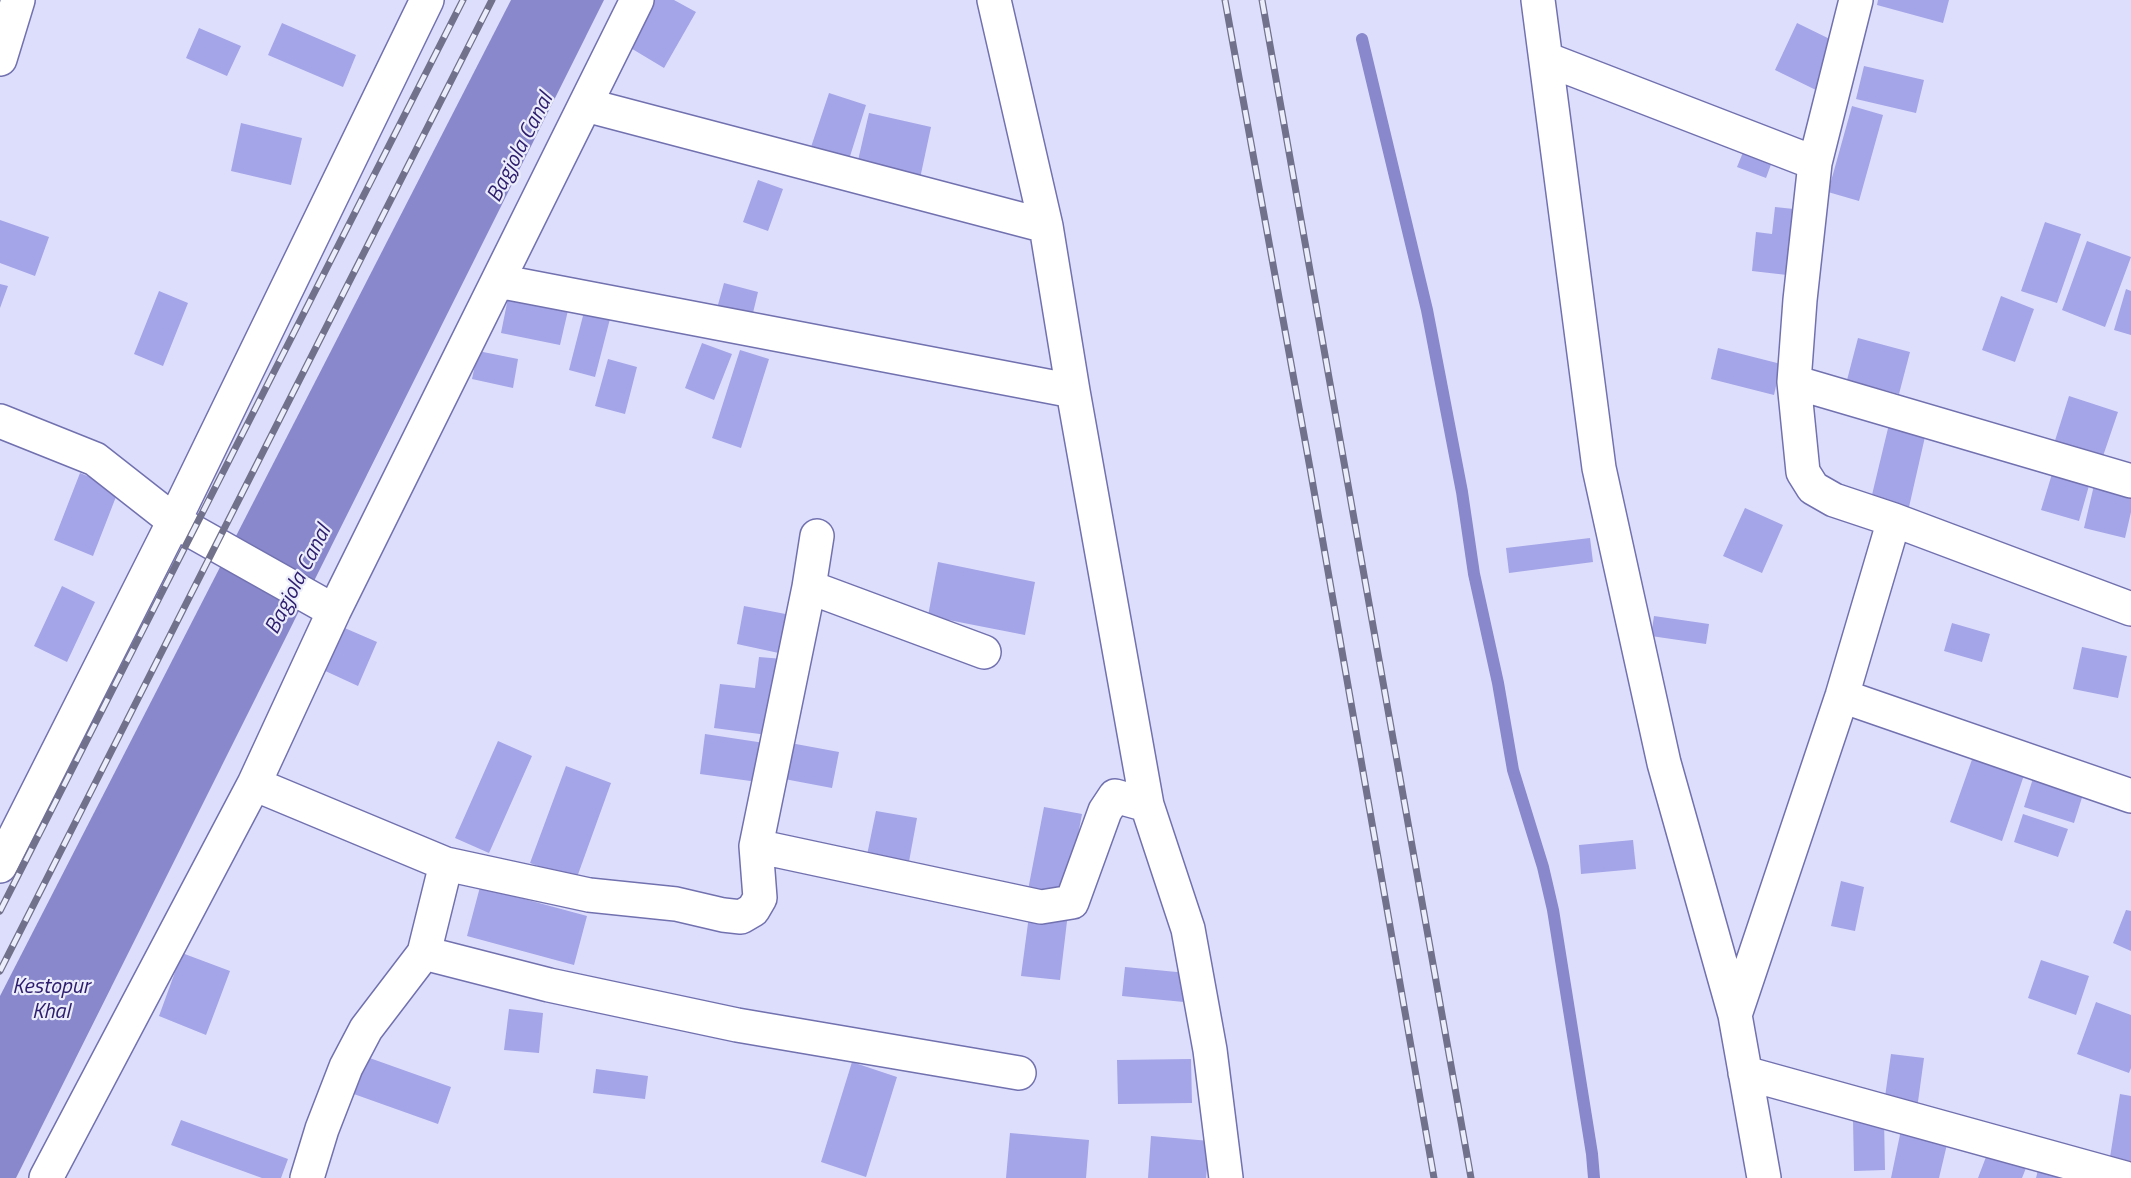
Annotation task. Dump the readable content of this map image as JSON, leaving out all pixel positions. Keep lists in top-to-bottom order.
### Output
{
  "water": ["Bagjola Canal", "Kestopur Khal"]
}
